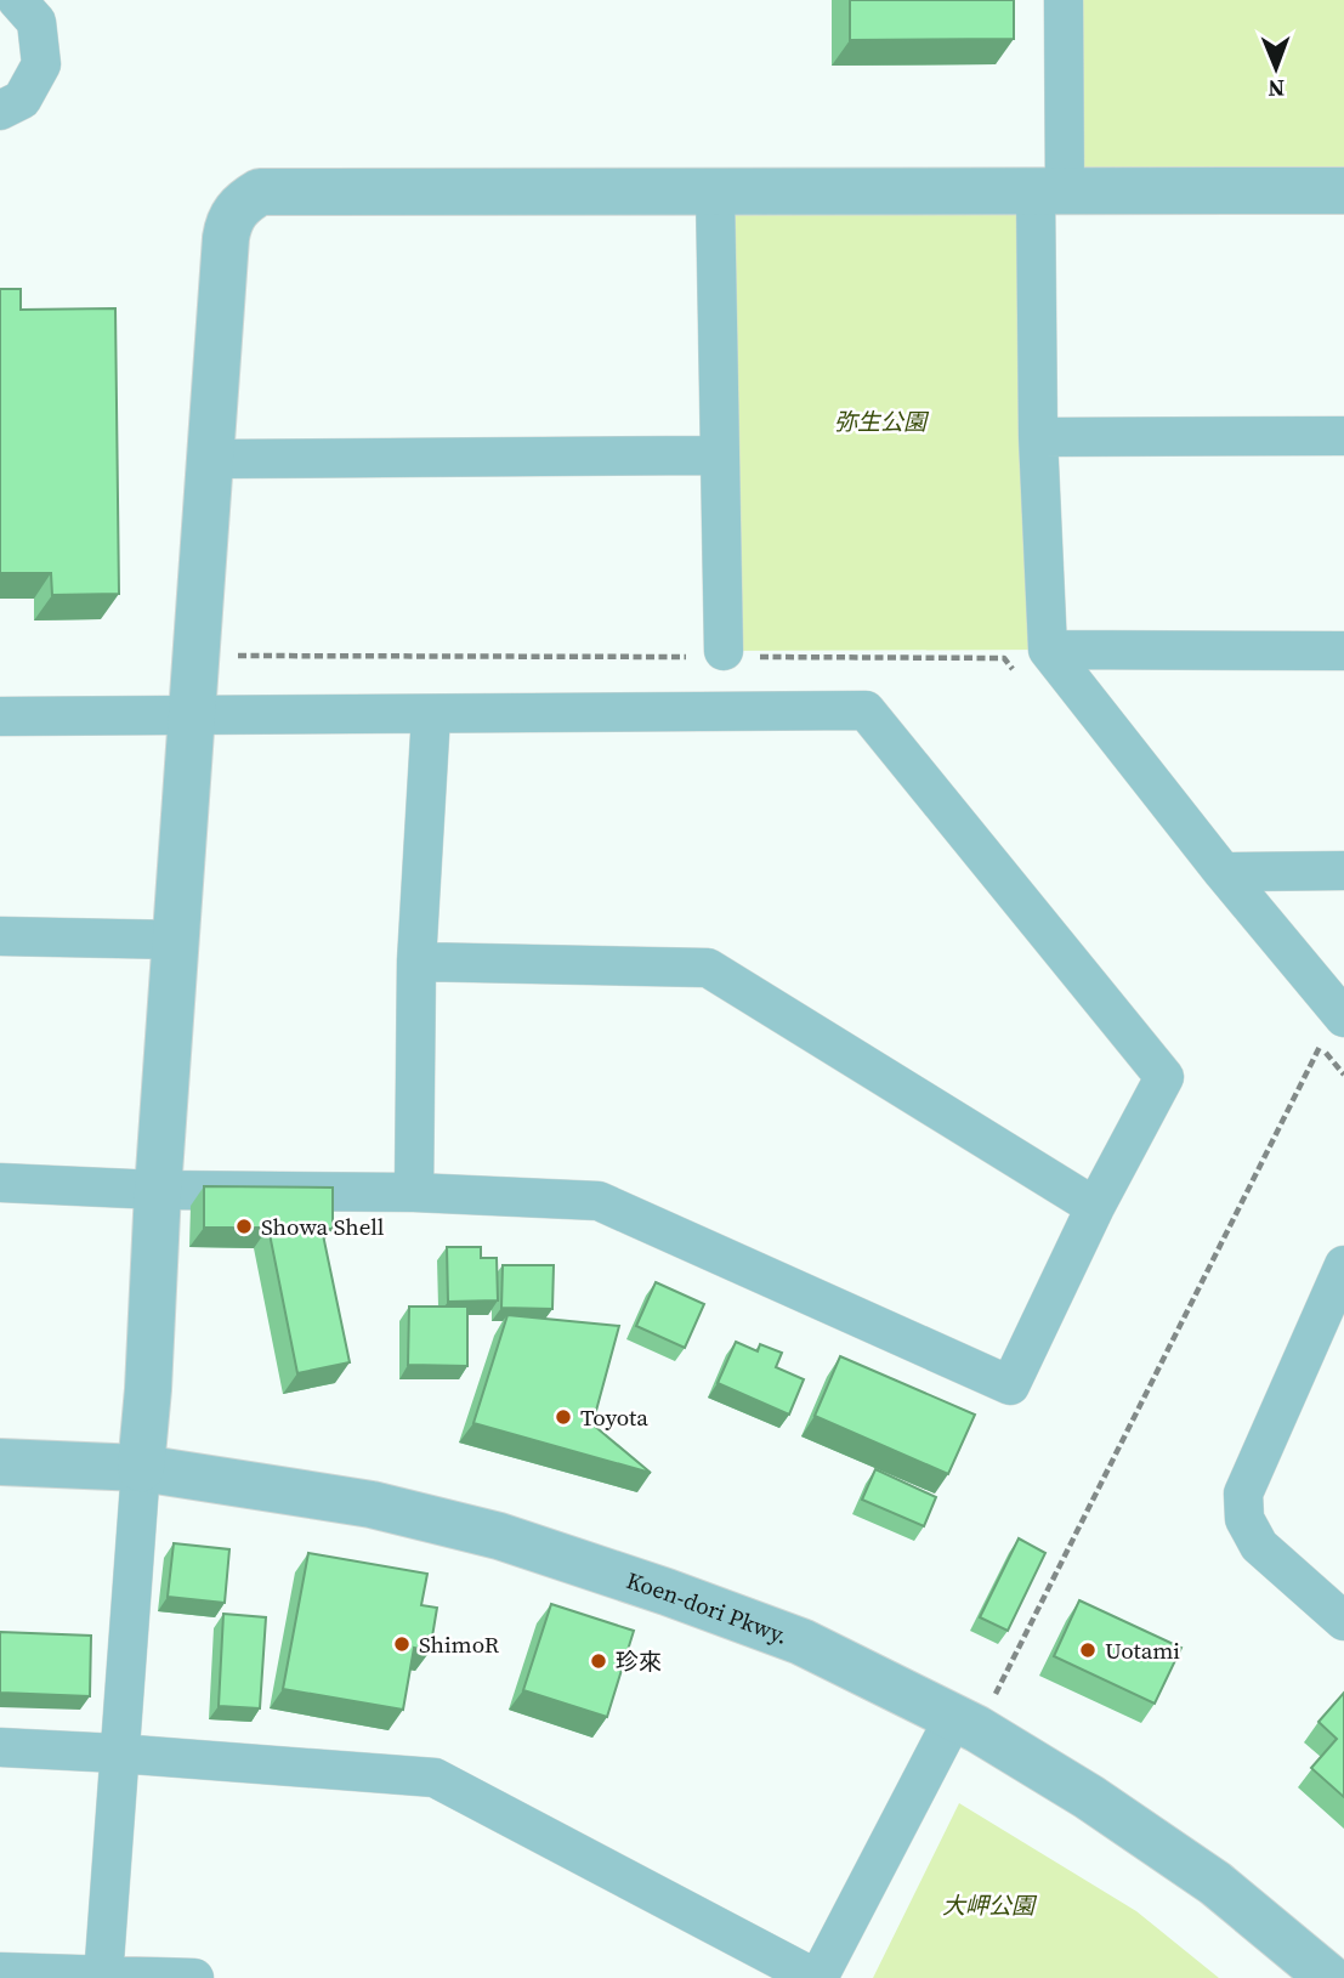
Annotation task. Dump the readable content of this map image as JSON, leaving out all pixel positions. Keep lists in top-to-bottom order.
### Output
{
  "streets": {
    "street": ["Koen-dori Pkwy."]
  },
  "parks": ["弥生公園", "大岬公園"],
  "places": [
    "Showa Shell",
    "Toyota",
    "ShimoR",
    "Uotami",
    "珍來"
  ],
  "north": "bottom"
}
